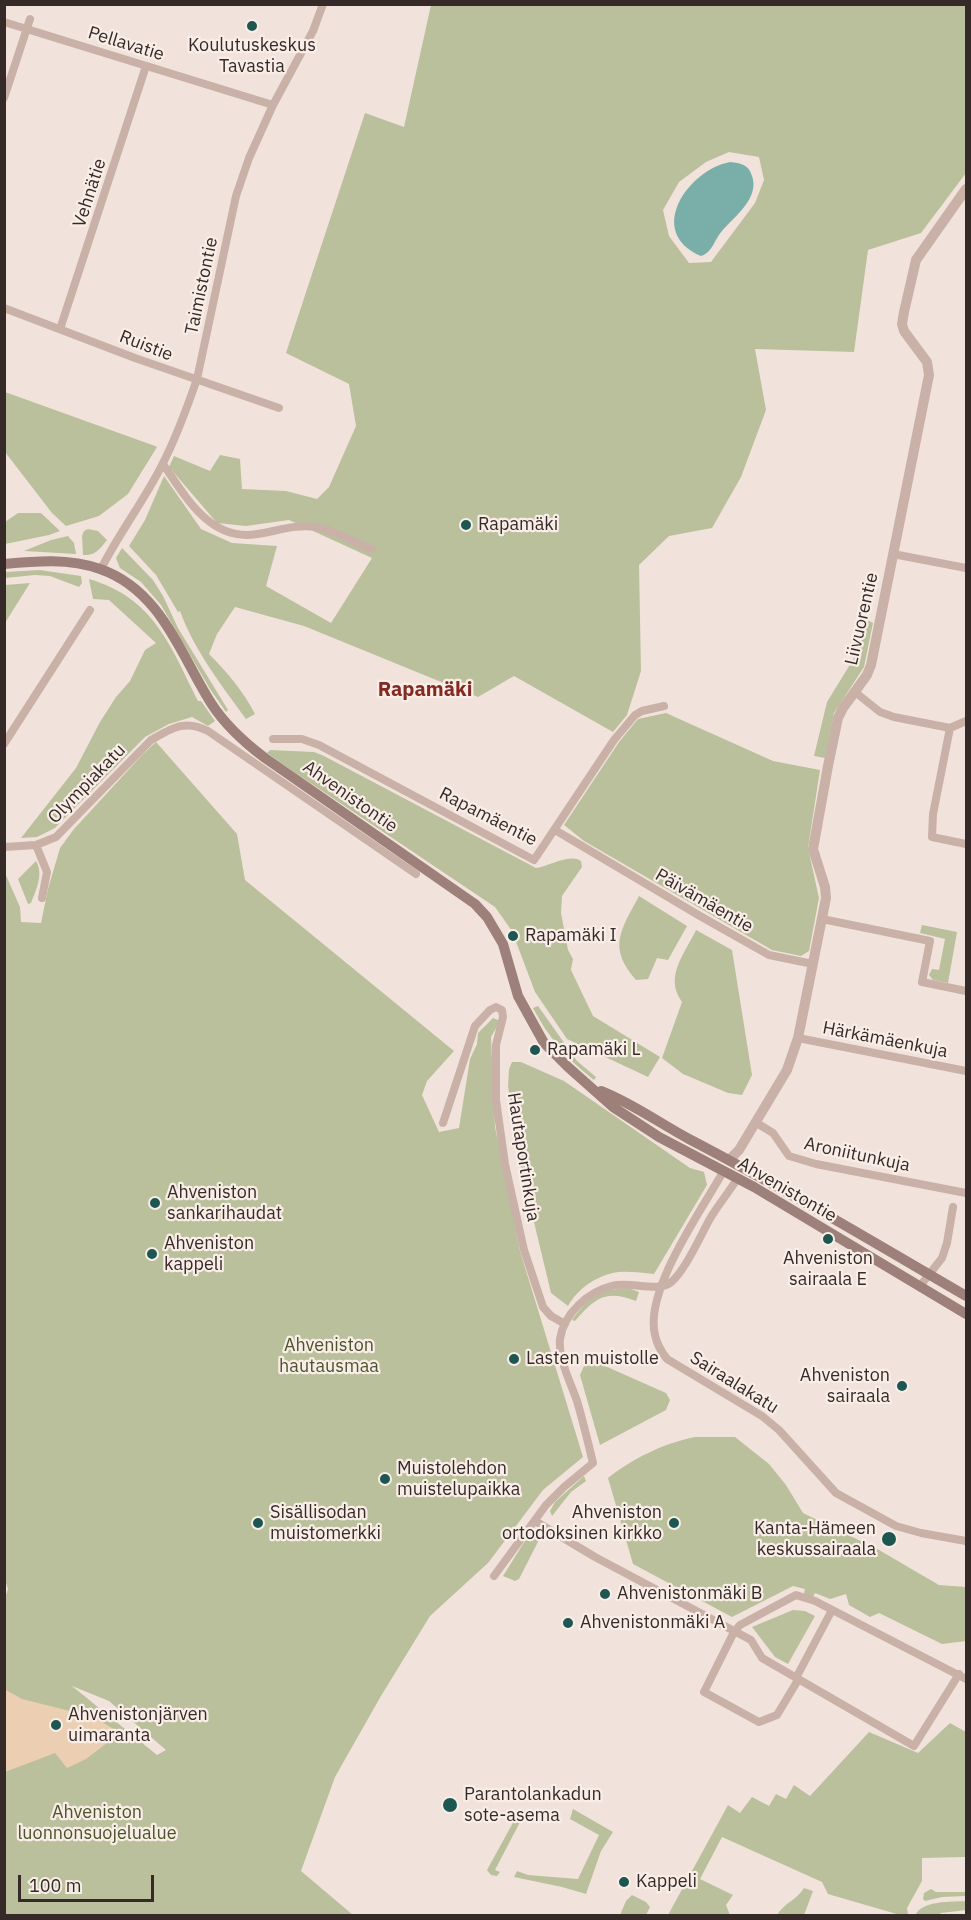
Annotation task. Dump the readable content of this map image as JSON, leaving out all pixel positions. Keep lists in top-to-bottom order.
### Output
{
  "streets": {
    "main road": ["Ahvenistontie"],
    "street": [
      "Pellavatie",
      "Vehnätie",
      "Taimistontie",
      "Ruistie",
      "Liivuorentie",
      "Olympiakatu",
      "Rapamäentie",
      "Päivämäentie",
      "Härkämäenkuja",
      "Aroniitunkuja",
      "Hautaportinkuja",
      "Sairaalakatu"
    ]
  },
  "crossings": [
    ["Pellavatie", "Vehnätie"],
    ["Pellavatie", "Taimistontie"],
    ["Vehnätie", "Ruistie"],
    ["Taimistontie", "Ruistie"],
    ["Taimistontie", "Ahvenistontie"],
    ["Liivuorentie", "Ahvenistontie"],
    ["Liivuorentie", "Päivämäentie"],
    ["Liivuorentie", "Härkämäenkuja"],
    ["Liivuorentie", "Aroniitunkuja"],
    ["Ahvenistontie", "Sairaalakatu"],
    ["Rapamäentie", "Päivämäentie"]
  ],
  "districts": ["Rapamäki"],
  "parks": ["Ahveniston hautausmaa", "Ahveniston luonnonsuojelualue"],
  "places": [
    "Koulutuskeskus Tavastia",
    "Rapamäki",
    "Rapamäki I",
    "Rapamäki L",
    "Ahveniston sankarihaudat",
    "Ahveniston sairaala E",
    "Ahveniston kappeli",
    "Lasten muistolle",
    "Ahveniston sairaala",
    "Muistolehdon muistelupaikka",
    "Sisällisodan muistomerkki",
    "Ahveniston ortodoksinen kirkko",
    "Kanta-Hämeen keskussairaala",
    "Ahvenistonmäki B",
    "Ahvenistonmäki A",
    "Ahvenistonjärven uimaranta",
    "Parantolankadun sote-asema",
    "Kappeli"
  ],
  "scale_bar": "100 m"
}
